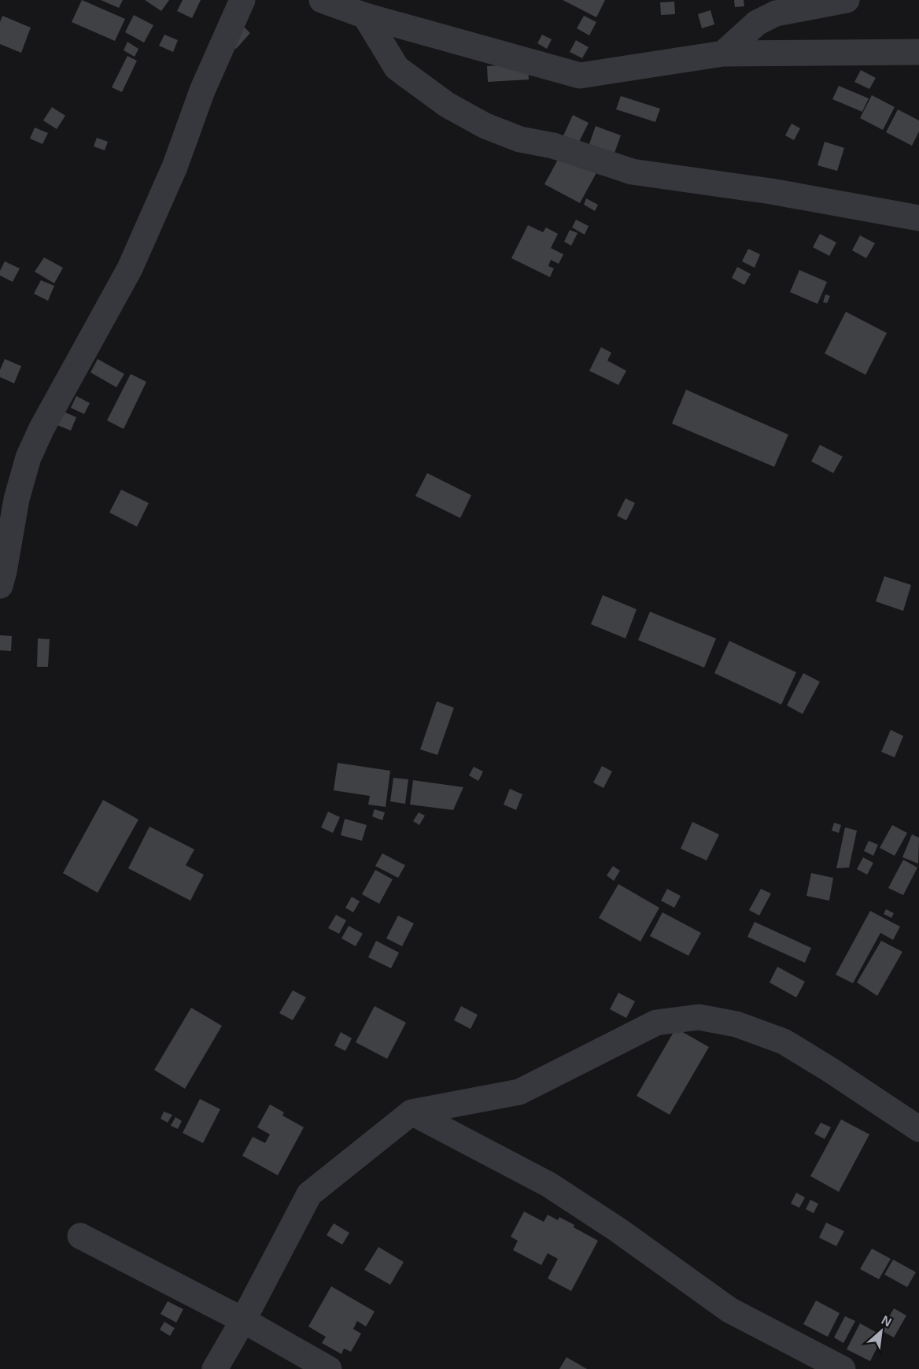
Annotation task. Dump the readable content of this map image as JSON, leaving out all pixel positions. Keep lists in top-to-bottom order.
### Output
{
  "north": "top right"
}
